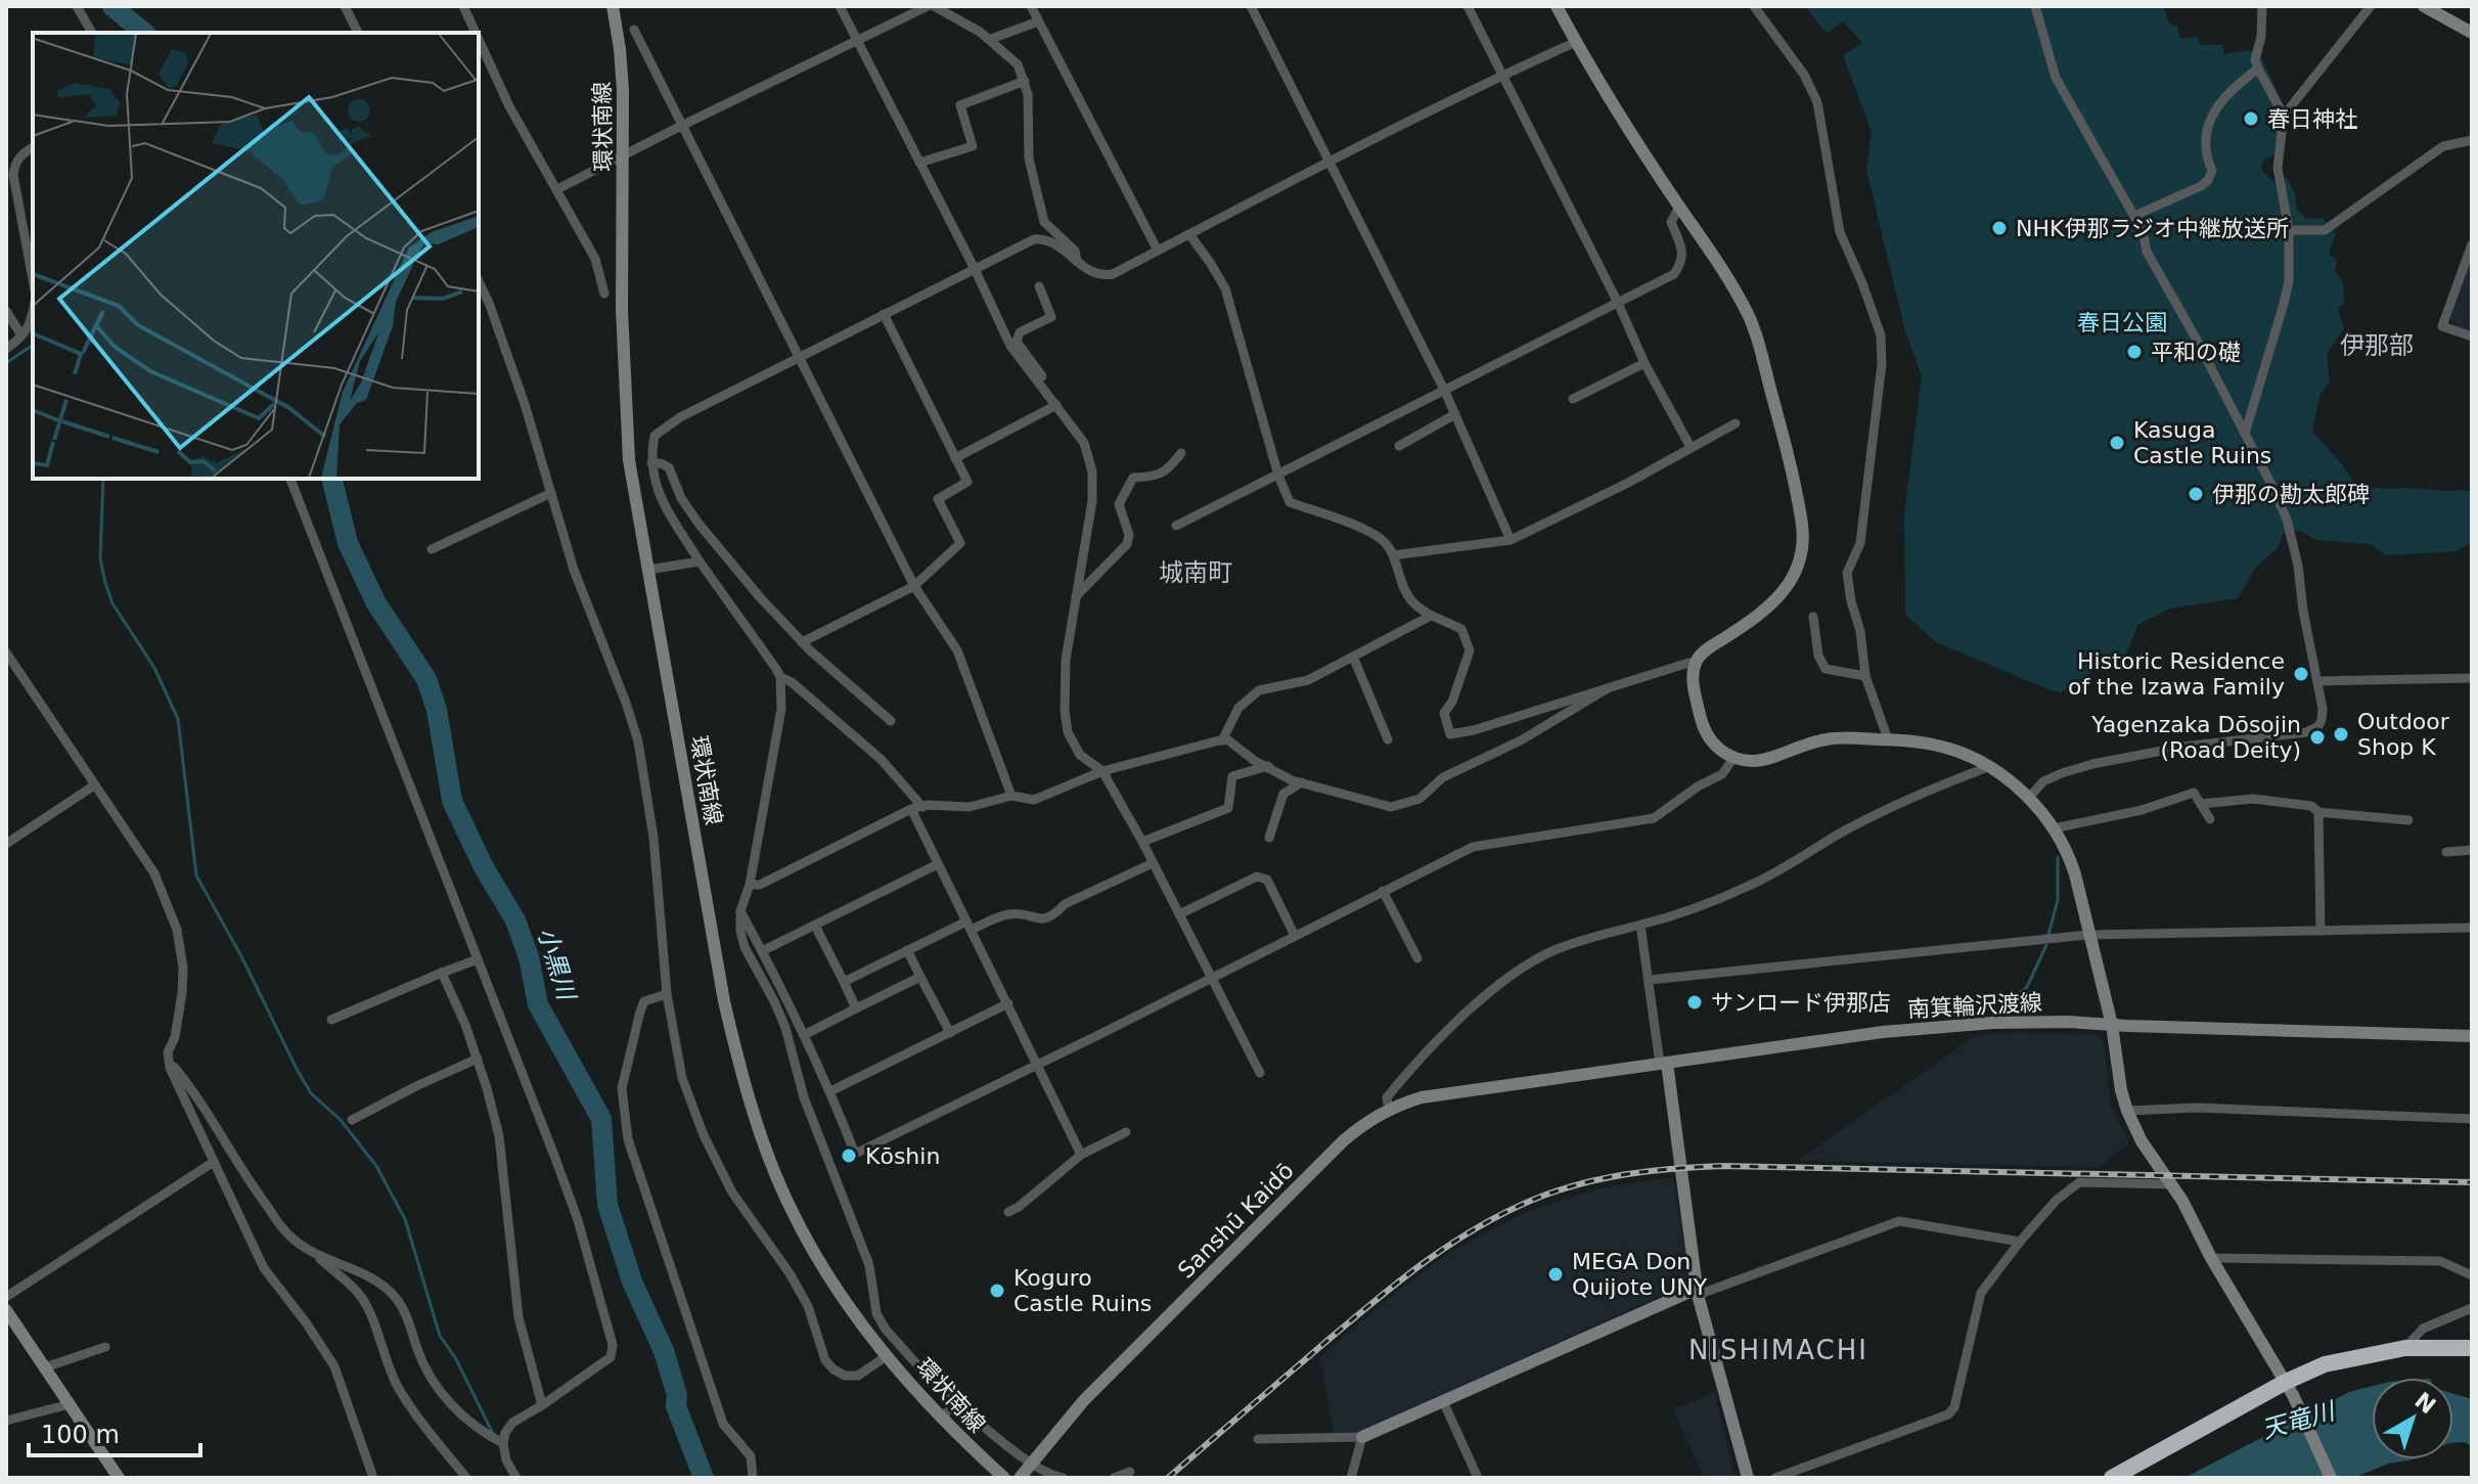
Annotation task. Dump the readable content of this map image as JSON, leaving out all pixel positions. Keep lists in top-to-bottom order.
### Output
{
  "streets": {
    "street": ["環状南線", "南箕輪沢渡線", "Sanshū Kaidō"]
  },
  "crossings": [
    ["南箕輪沢渡線", "Sanshū Kaidō"]
  ],
  "districts": ["伊那部", "城南町", "NISHIMACHI"],
  "water": ["小黒川", "天竜川"],
  "parks": ["春日公園"],
  "places": [
    "春日神社",
    "NHK伊那ラジオ中継放送所",
    "平和の礎",
    "Kasuga Castle Ruins",
    "伊那の勘太郎碑",
    "Historic Residence of the Izawa Family",
    "Outdoor Shop K",
    "Yagenzaka Dōsojin (Road Deity)",
    "サンロード伊那店",
    "Kōshin",
    "MEGA Don Quijote UNY",
    "Koguro Castle Ruins"
  ],
  "scale_bar": "100 m",
  "north": "top right"
}
